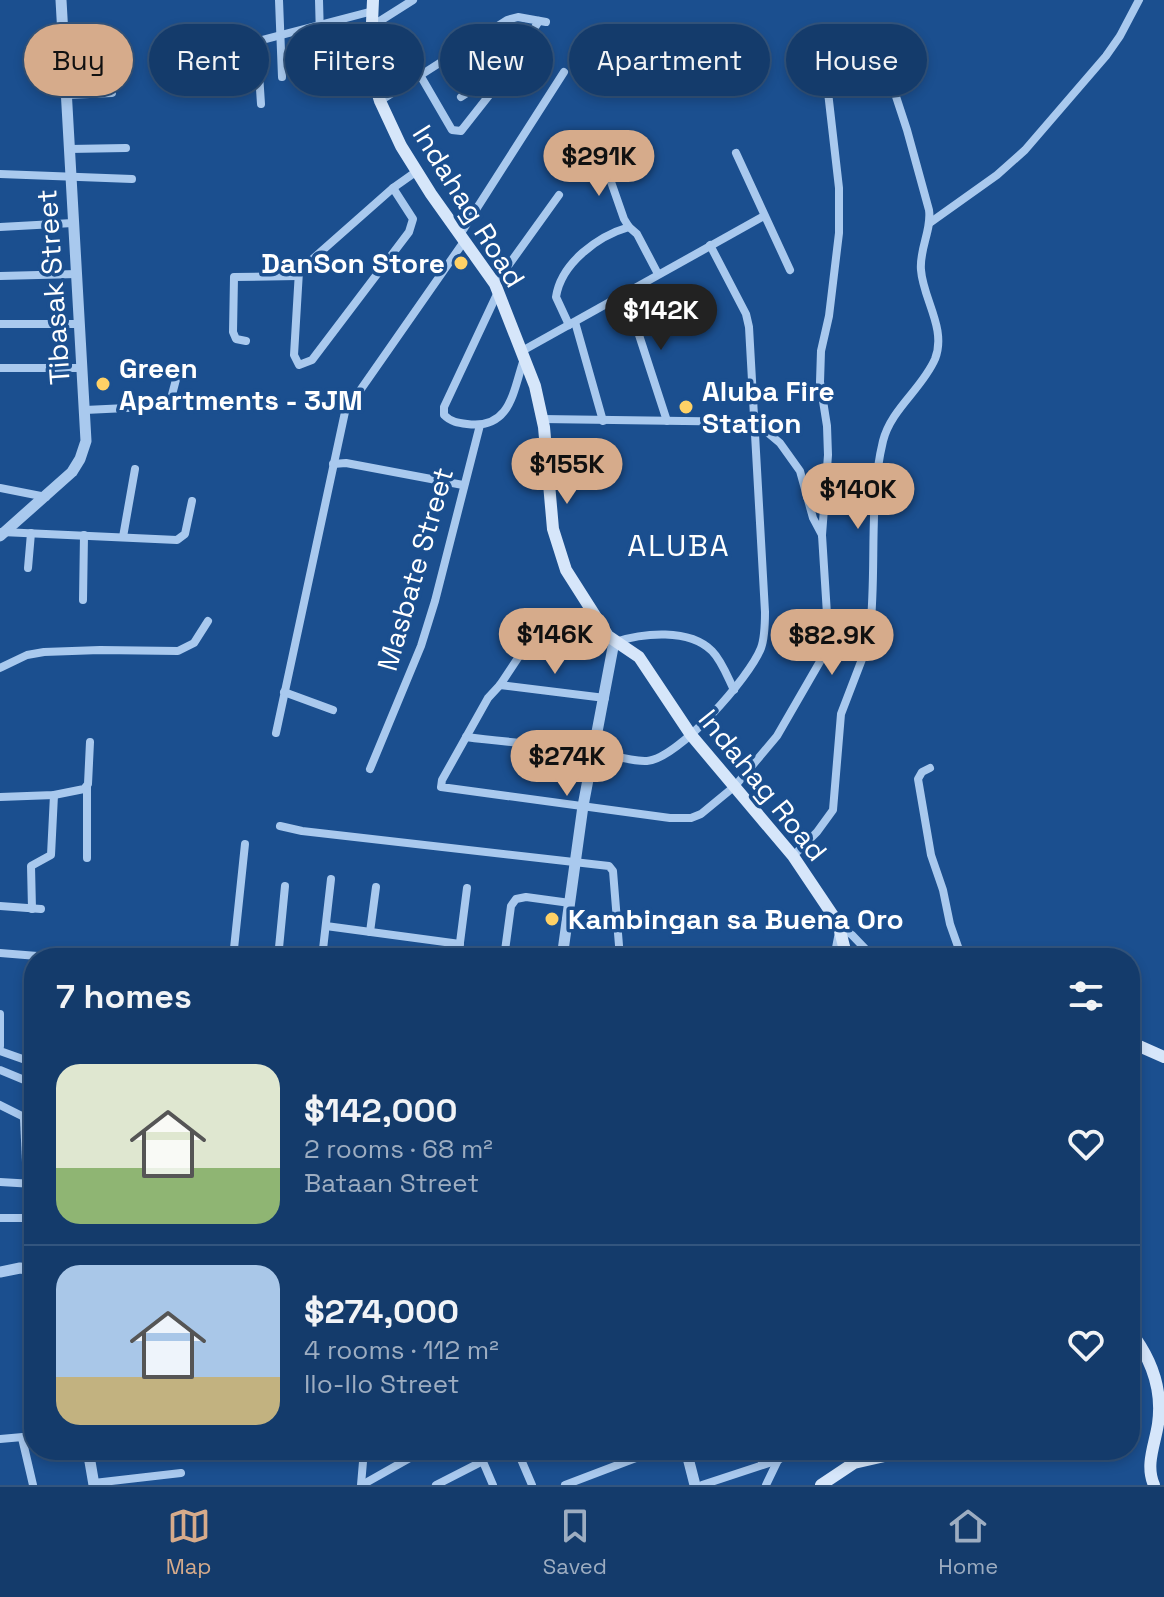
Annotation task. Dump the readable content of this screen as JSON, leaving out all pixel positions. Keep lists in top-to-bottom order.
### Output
{
  "streets": {
    "main road": ["Indahag Road"],
    "street": ["Tibasak Street", "Masbate Street"]
  },
  "districts": ["ALUBA"],
  "places": [
    "DanSon Store",
    "Green Apartments - 3JM",
    "Aluba Fire Station",
    "Kambingan sa Buena Oro"
  ],
  "page": {
    "chip": [
      "Buy",
      "Rent",
      "Filters",
      "New",
      "Apartment",
      "House"
    ],
    "price": [
      "$291K",
      "$142K",
      "$155K",
      "$140K",
      "$146K",
      "$82.9K",
      "$274K"
    ],
    "heading": "7 homes",
    "list": [
      {
        "name": "$142,000",
        "note": "2 rooms · 68 m² · Bataan Street"
      },
      {
        "name": "$274,000",
        "note": "4 rooms · 112 m² · Ilo-Ilo Street"
      }
    ],
    "tabs": ["Map", "Saved", "Home"]
  }
}
